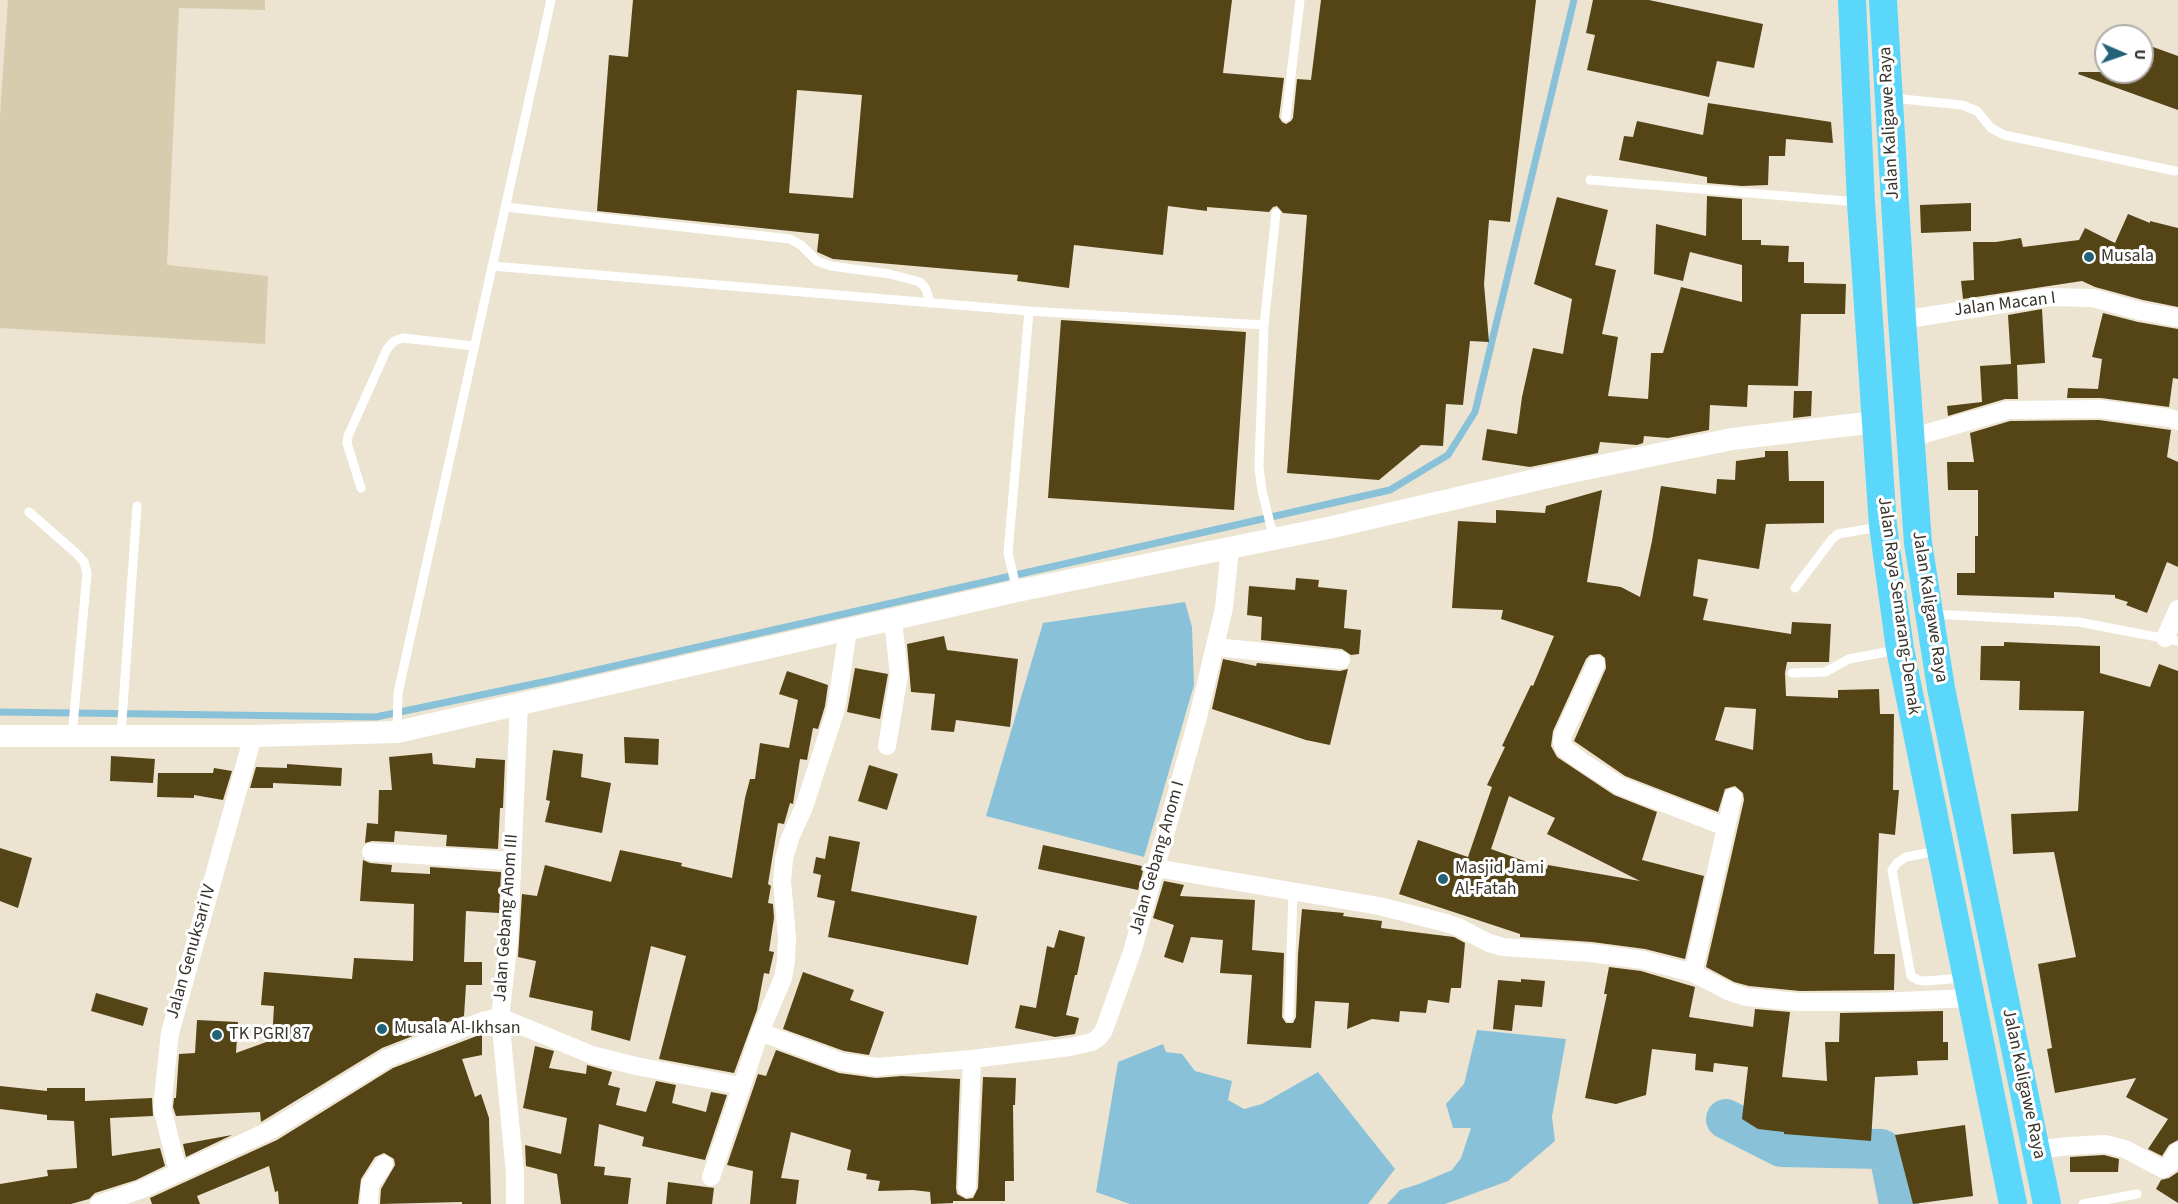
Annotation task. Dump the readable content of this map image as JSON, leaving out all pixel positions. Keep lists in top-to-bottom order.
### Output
{
  "streets": {
    "highway": ["Jalan Kaligawe Raya", "Jalan Raya Semarang-Demak"],
    "street": [
      "Jalan Macan I",
      "Jalan Gebang Anom I",
      "Jalan Gebang Anom III",
      "Jalan Genuksari IV"
    ]
  },
  "crossings": [
    ["Jalan Kaligawe Raya", "Jalan Macan I"]
  ],
  "places": [
    "Musala",
    "Masjid Jami Al-Fatah",
    "Musala Al-Ikhsan",
    "TK PGRI 87"
  ],
  "north": "right"
}
